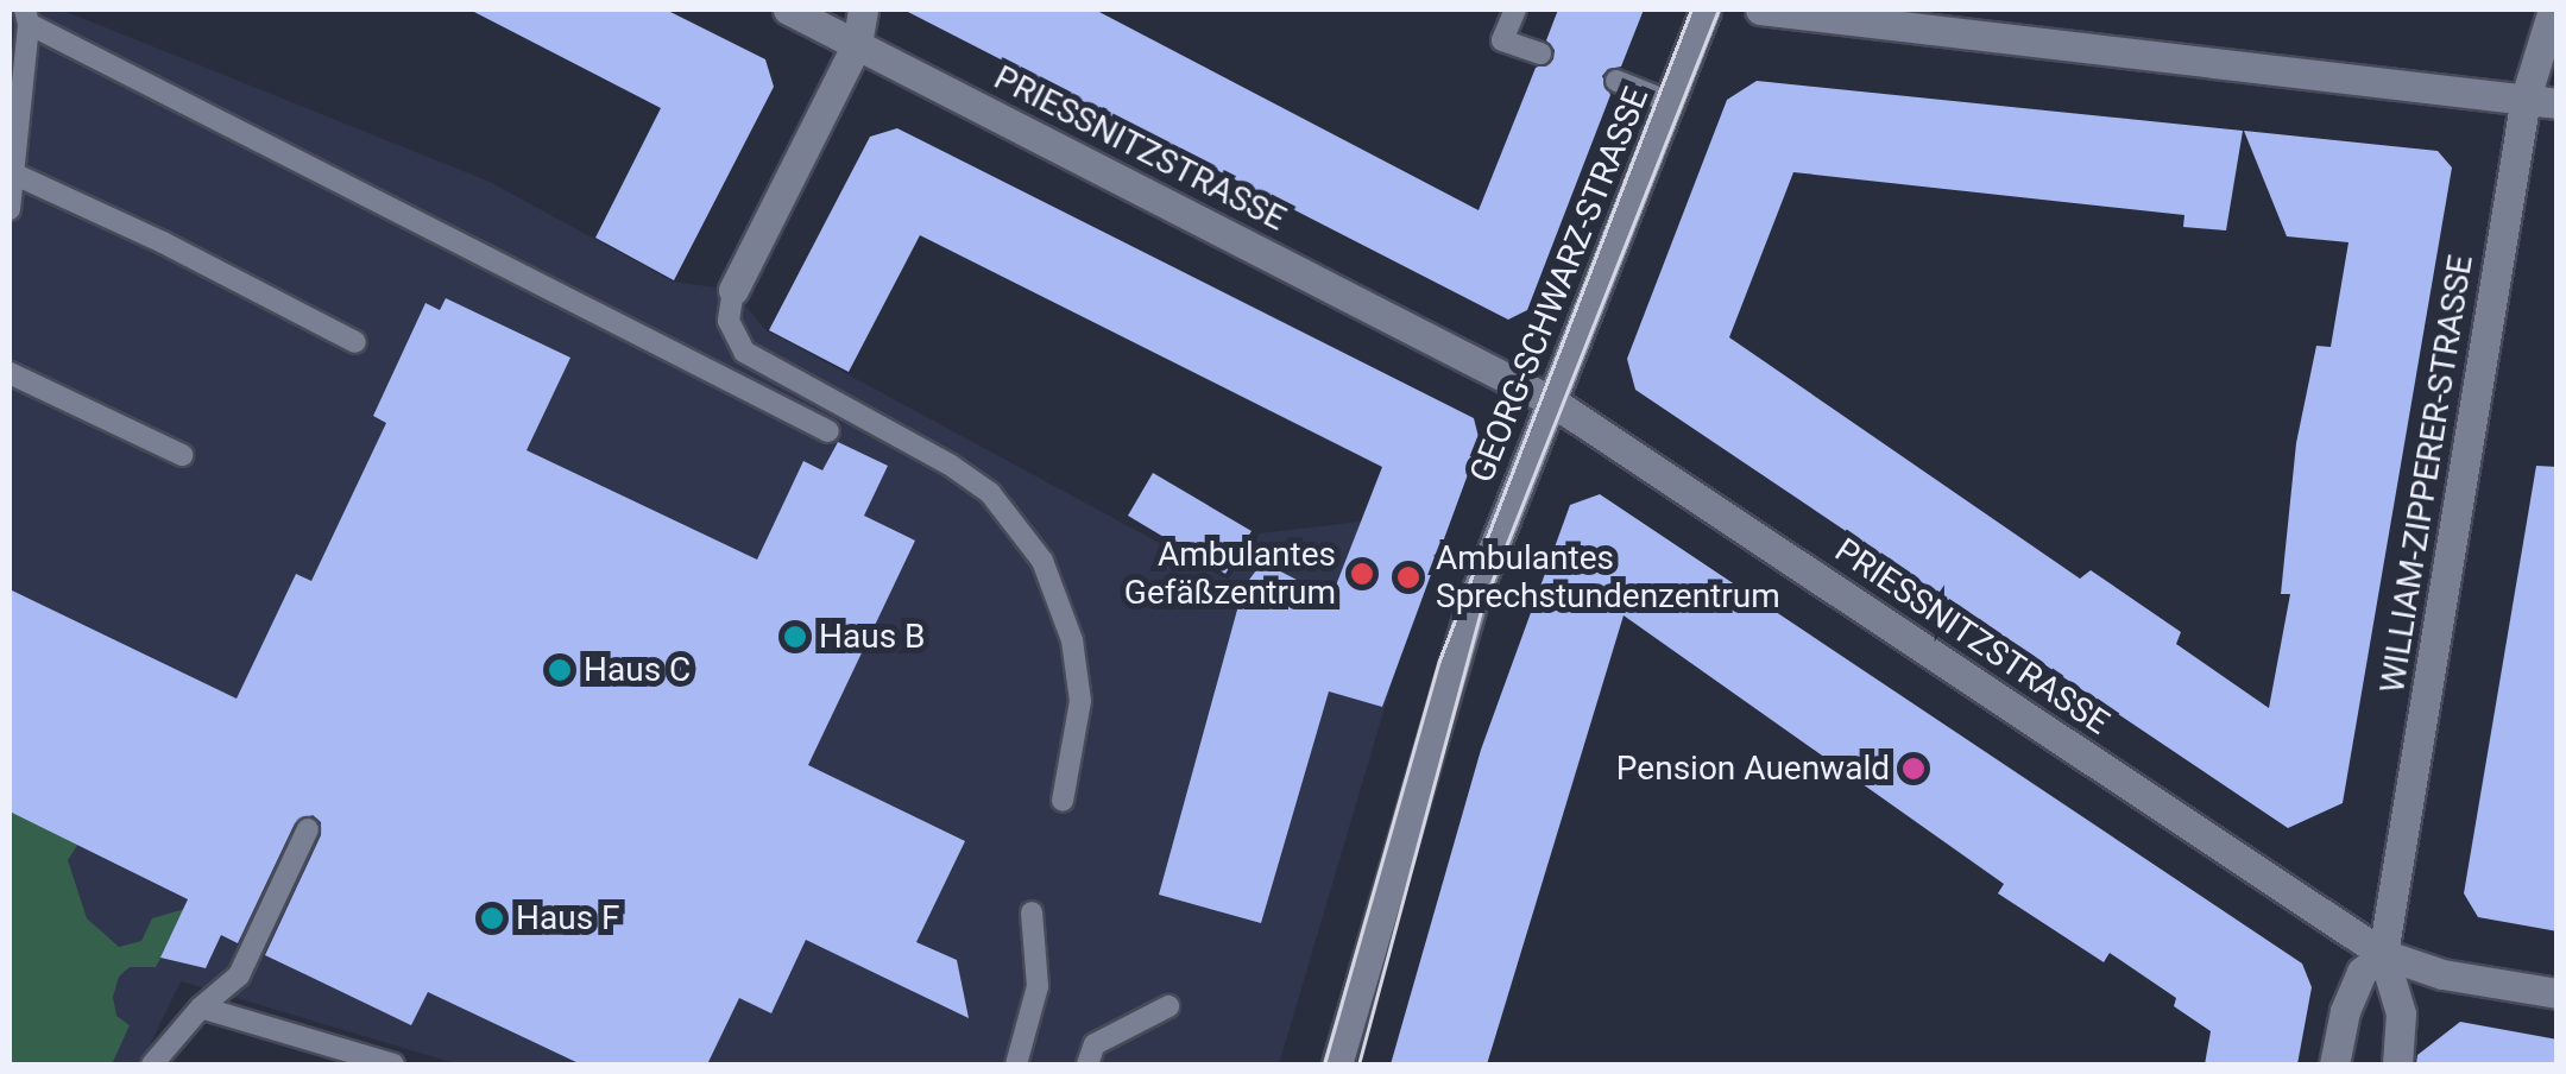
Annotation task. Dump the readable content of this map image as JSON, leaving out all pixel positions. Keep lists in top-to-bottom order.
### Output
{
  "streets": {
    "street": ["PRIESSNITZSTRASSE", "GEORG-SCHWARZ-STRASSE", "WILLIAM-ZIPPERER-STRASSE"]
  },
  "crossings": [
    ["PRIESSNITZSTRASSE", "GEORG-SCHWARZ-STRASSE"],
    ["PRIESSNITZSTRASSE", "WILLIAM-ZIPPERER-STRASSE"]
  ],
  "places": [
    "Ambulantes Gefäßzentrum",
    "Ambulantes Sprechstundenzentrum",
    "Haus B",
    "Haus C",
    "Pension Auenwald",
    "Haus F"
  ]
}
